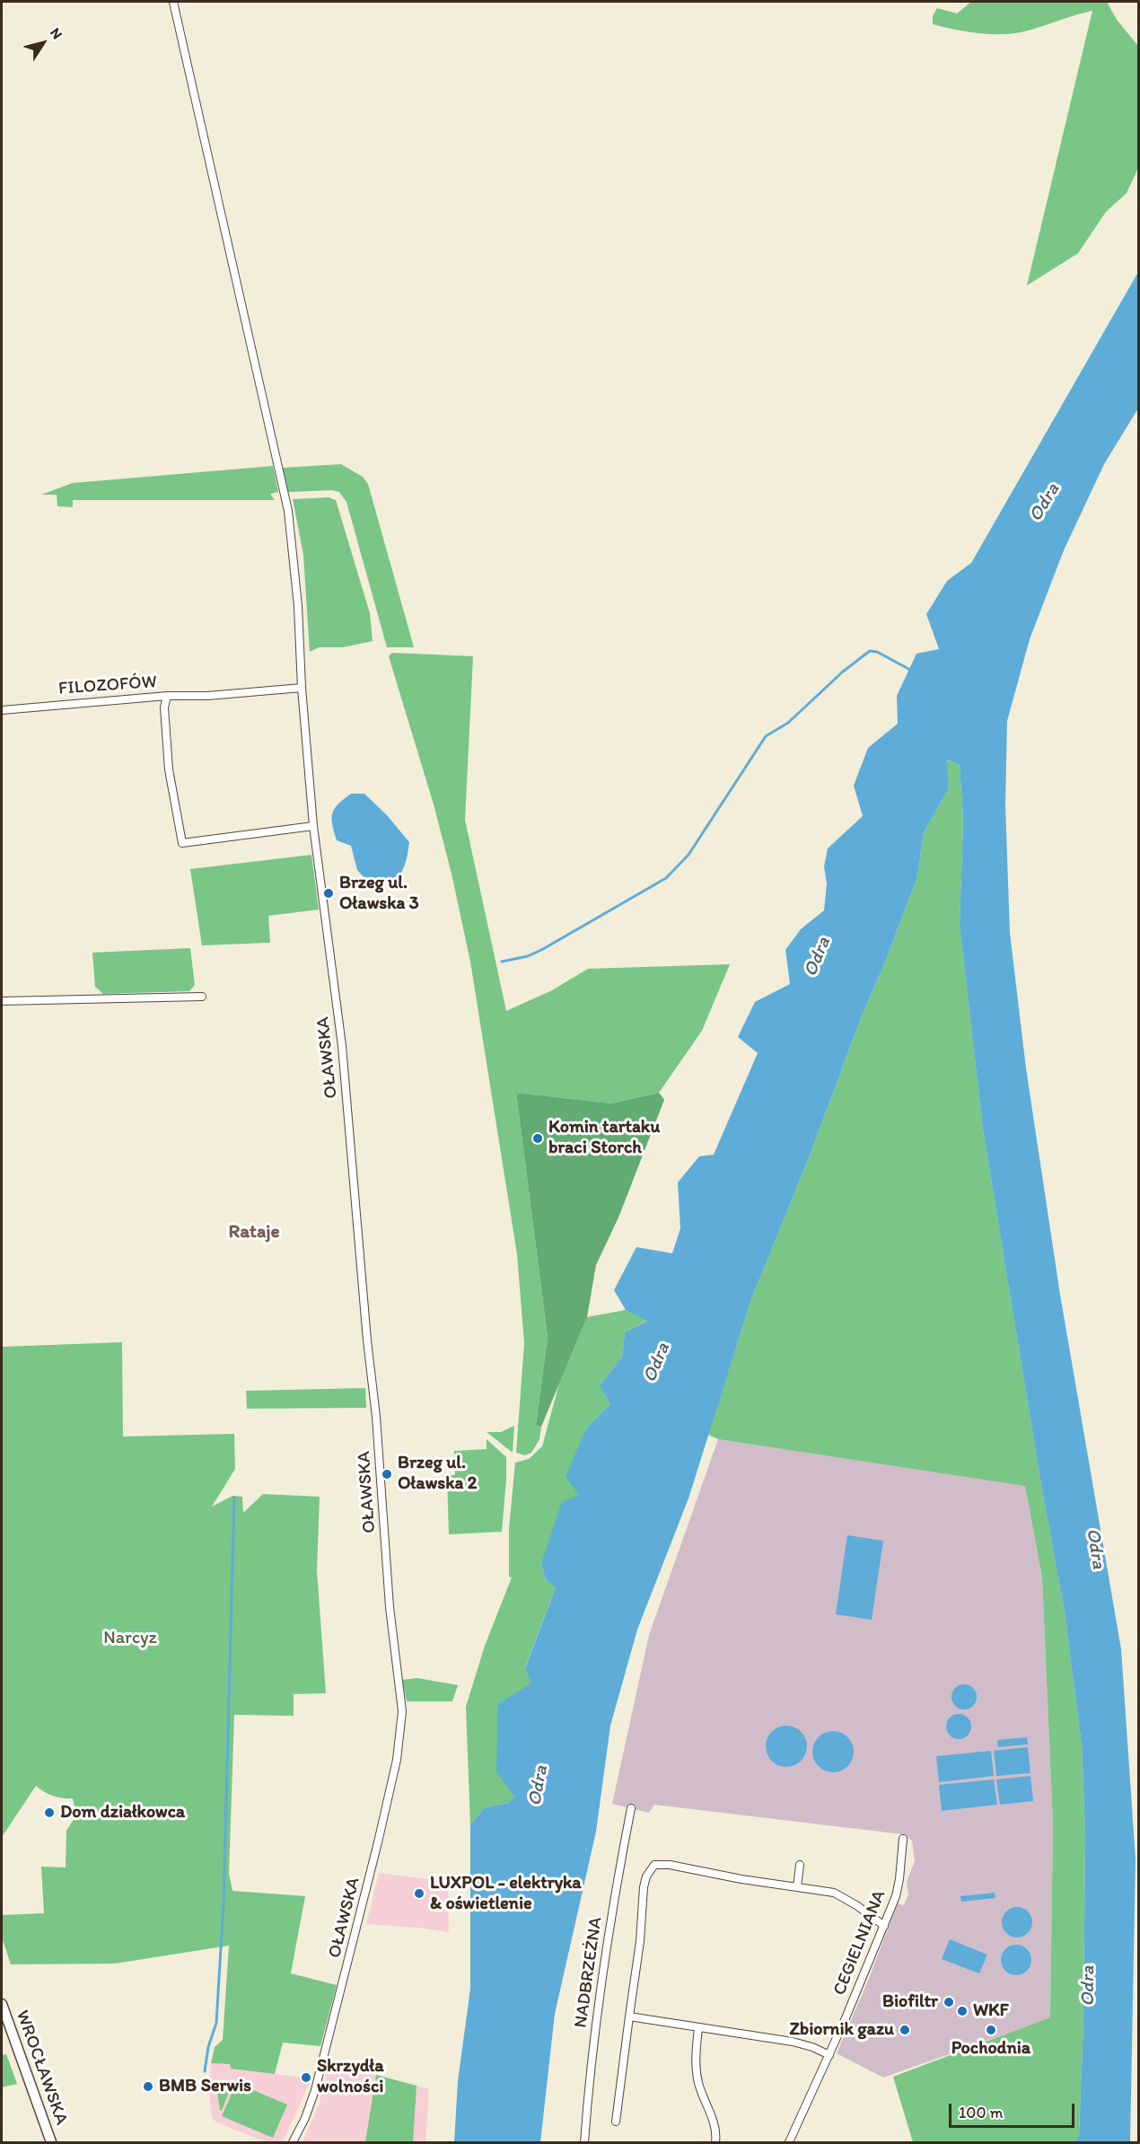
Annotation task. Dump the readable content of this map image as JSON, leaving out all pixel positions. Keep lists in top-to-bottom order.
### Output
{
  "streets": {
    "street": [
      "FILOZOFÓW",
      "OŁAWSKA",
      "CEGIELNIANA",
      "NADBRZEŻNA",
      "WROCŁAWSKA"
    ]
  },
  "crossings": [
    ["FILOZOFÓW", "OŁAWSKA"]
  ],
  "districts": ["Rataje"],
  "water": ["Odra"],
  "parks": ["Narcyz"],
  "places": [
    "Brzeg ul. Oławska 3",
    "Komin tartaku braci Storch",
    "Brzeg ul. Oławska 2",
    "Dom działkowca",
    "LUXPOL - elektryka & oświetlenie",
    "Biofiltr",
    "WKF",
    "Zbiornik gazu",
    "Pochodnia",
    "Skrzydła wolności",
    "BMB Serwis"
  ],
  "scale_bar": "100 m",
  "north": "top right"
}
